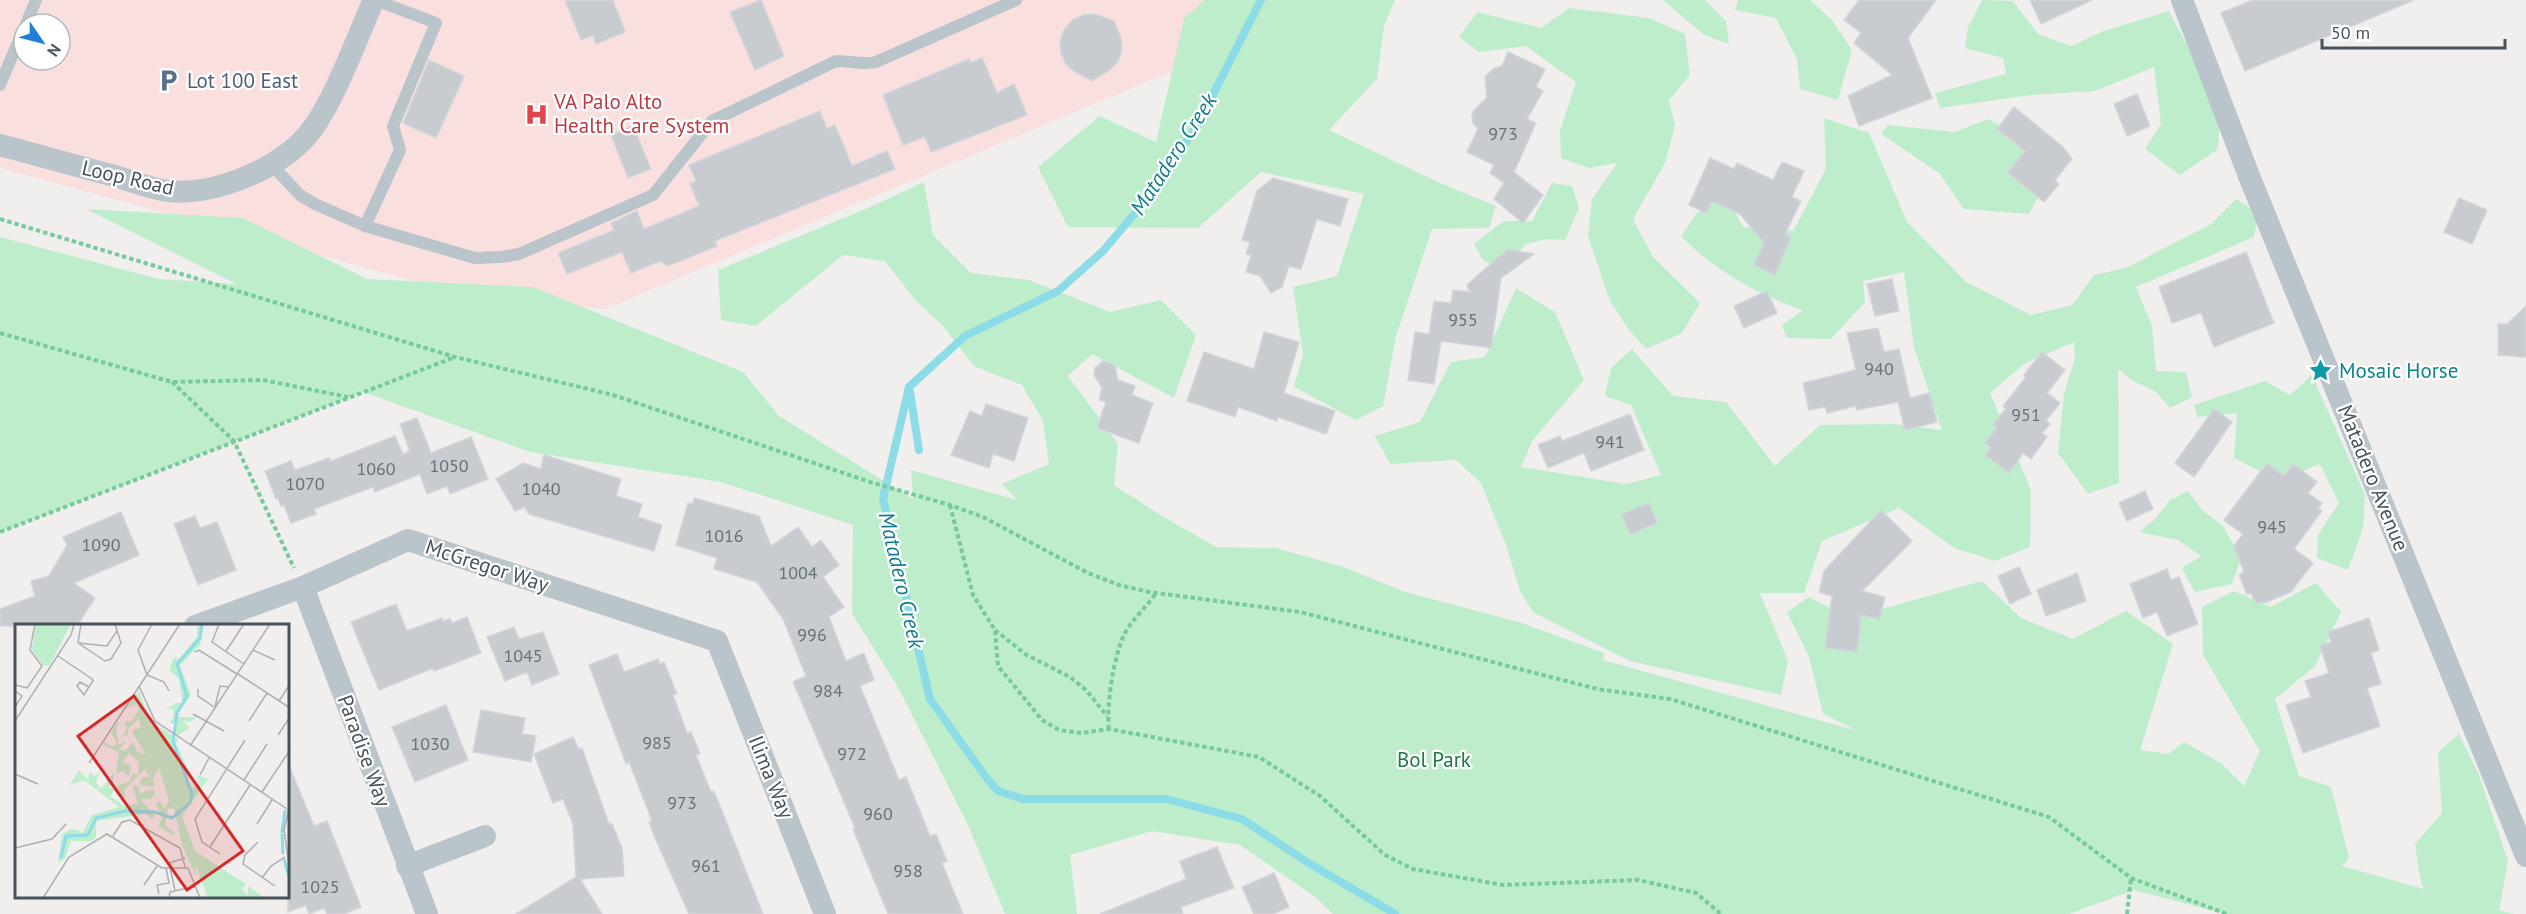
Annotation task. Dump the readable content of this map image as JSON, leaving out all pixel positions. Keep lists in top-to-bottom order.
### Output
{
  "streets": {
    "street": [
      "Loop Road",
      "Matadero Avenue",
      "McGregor Way",
      "Paradise Way",
      "Ilima Way"
    ]
  },
  "crossings": [
    ["McGregor Way", "Paradise Way"],
    ["McGregor Way", "Ilima Way"]
  ],
  "water": ["Matadero Creek"],
  "parks": ["Bol Park"],
  "places": {
    "parking": ["Lot 100 East"],
    "hospital": ["VA Palo Alto Health Care System"],
    "place": ["Mosaic Horse"]
  },
  "house_numbers": [
    "973",
    "955",
    "940",
    "951",
    "941",
    "1050",
    "1060",
    "1070",
    "1040",
    "945",
    "1016",
    "1090",
    "1004",
    "996",
    "1045",
    "984",
    "985",
    "1030",
    "972",
    "973",
    "960",
    "961",
    "958",
    "1025"
  ],
  "scale_bar": "50 m",
  "north": "bottom right"
}
